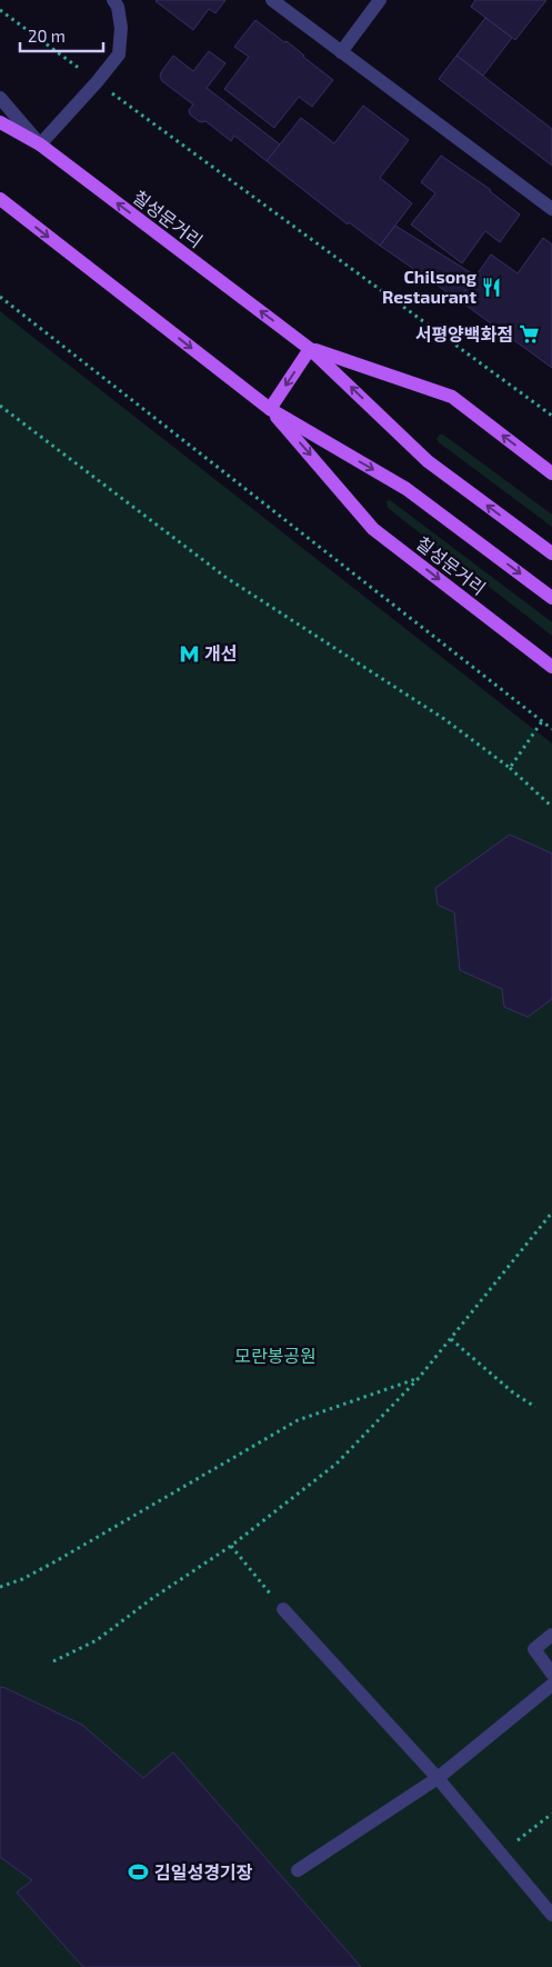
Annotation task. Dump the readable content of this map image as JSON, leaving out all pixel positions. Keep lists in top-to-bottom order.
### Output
{
  "streets": {
    "main road": ["칠성문거리"]
  },
  "parks": ["모란봉공원"],
  "places": {
    "restaurant": ["Chilsong Restaurant"],
    "supermarket": ["서평양백화점"],
    "metro station": ["개선"],
    "sports": ["김일성경기장"]
  },
  "scale_bar": "20 m"
}
